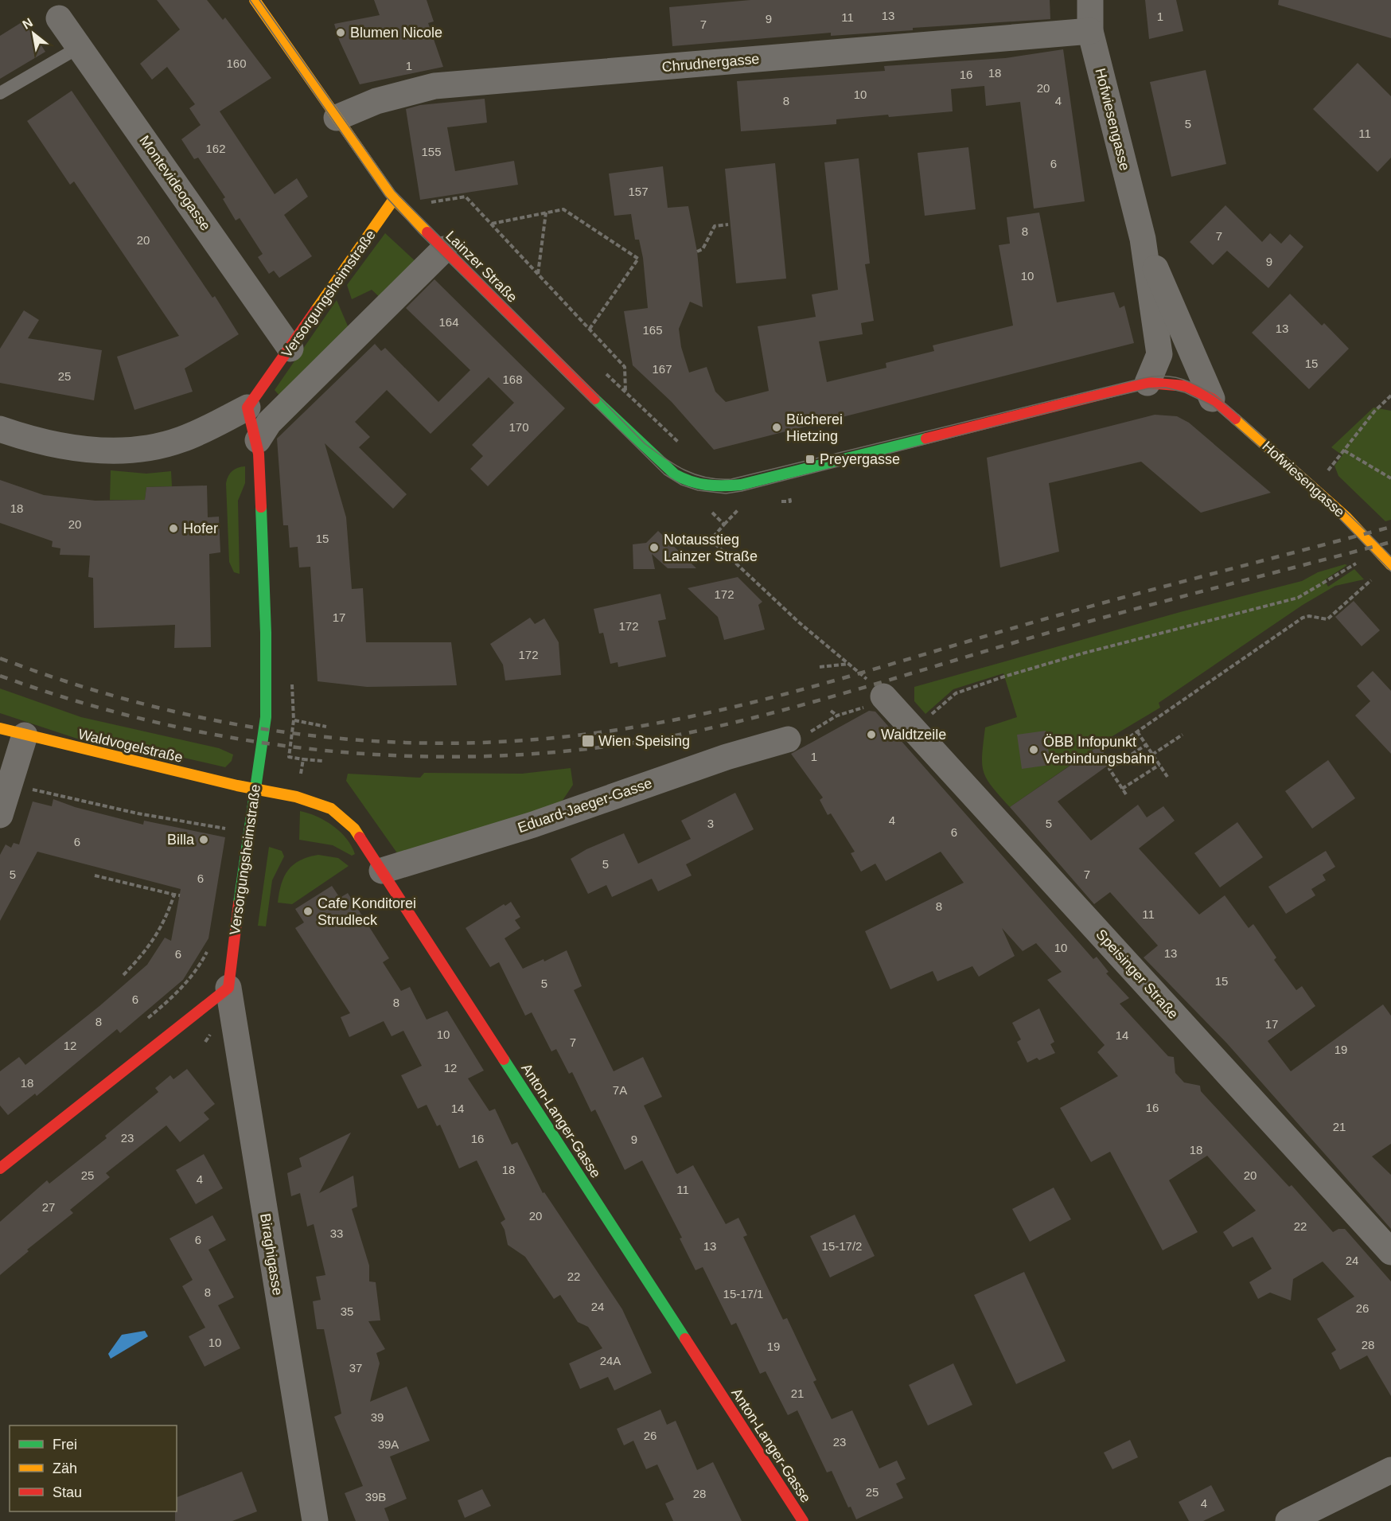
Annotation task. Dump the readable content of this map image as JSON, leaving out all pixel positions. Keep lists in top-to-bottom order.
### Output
{
  "streets": {
    "street": [
      "Chrudnergasse",
      "Hofwiesengasse",
      "Montevideogasse",
      "Lainzer Straße",
      "Versorgungsheimstraße",
      "Waldvogelstraße",
      "Eduard-Jaeger-Gasse",
      "Speisinger Straße",
      "Anton-Langer-Gasse",
      "Biraghigasse"
    ]
  },
  "crossings": [
    ["Chrudnergasse", "Hofwiesengasse"],
    ["Chrudnergasse", "Lainzer Straße"],
    ["Hofwiesengasse", "Lainzer Straße"],
    ["Montevideogasse", "Versorgungsheimstraße"],
    ["Lainzer Straße", "Versorgungsheimstraße"],
    ["Versorgungsheimstraße", "Waldvogelstraße"],
    ["Versorgungsheimstraße", "Anton-Langer-Gasse"],
    ["Versorgungsheimstraße", "Biraghigasse"],
    ["Waldvogelstraße", "Anton-Langer-Gasse"],
    ["Eduard-Jaeger-Gasse", "Anton-Langer-Gasse"]
  ],
  "places": {
    "other": [
      "Blumen Nicole",
      "Bücherei Hietzing",
      "Hofer",
      "Notausstieg Lainzer Straße",
      "Waldtzeile",
      "ÖBB Infopunkt Verbindungsbahn",
      "Billa",
      "Cafe Konditorei Strudleck"
    ],
    "transit": ["Preyergasse", "Wien Speising"]
  },
  "house_numbers": [
    "13",
    "1",
    "11",
    "9",
    "7",
    "160",
    "1",
    "18",
    "16",
    "20",
    "10",
    "8",
    "4",
    "5",
    "11",
    "162",
    "155",
    "6",
    "157",
    "8",
    "7",
    "20",
    "9",
    "10",
    "164",
    "13",
    "165",
    "15",
    "167",
    "25",
    "168",
    "170",
    "18",
    "20",
    "15",
    "172",
    "17",
    "172",
    "172",
    "1",
    "4",
    "3",
    "5",
    "6",
    "6",
    "5",
    "5",
    "7",
    "6",
    "8",
    "11",
    "10",
    "13",
    "6",
    "15",
    "5",
    "6",
    "8",
    "8",
    "17",
    "10",
    "14",
    "7",
    "12",
    "19",
    "12",
    "18",
    "7A",
    "16",
    "14",
    "21",
    "23",
    "16",
    "9",
    "18",
    "18",
    "25",
    "20",
    "4",
    "11",
    "27",
    "20",
    "22",
    "33",
    "6",
    "13",
    "15-17/2",
    "24",
    "22",
    "8",
    "15-17/1",
    "24",
    "26",
    "35",
    "10",
    "28",
    "19",
    "24A",
    "37",
    "21",
    "39",
    "26",
    "23",
    "39A",
    "25",
    "28",
    "39B",
    "4"
  ],
  "legend": ["Frei", "Zäh", "Stau"],
  "north": "top left"
}
